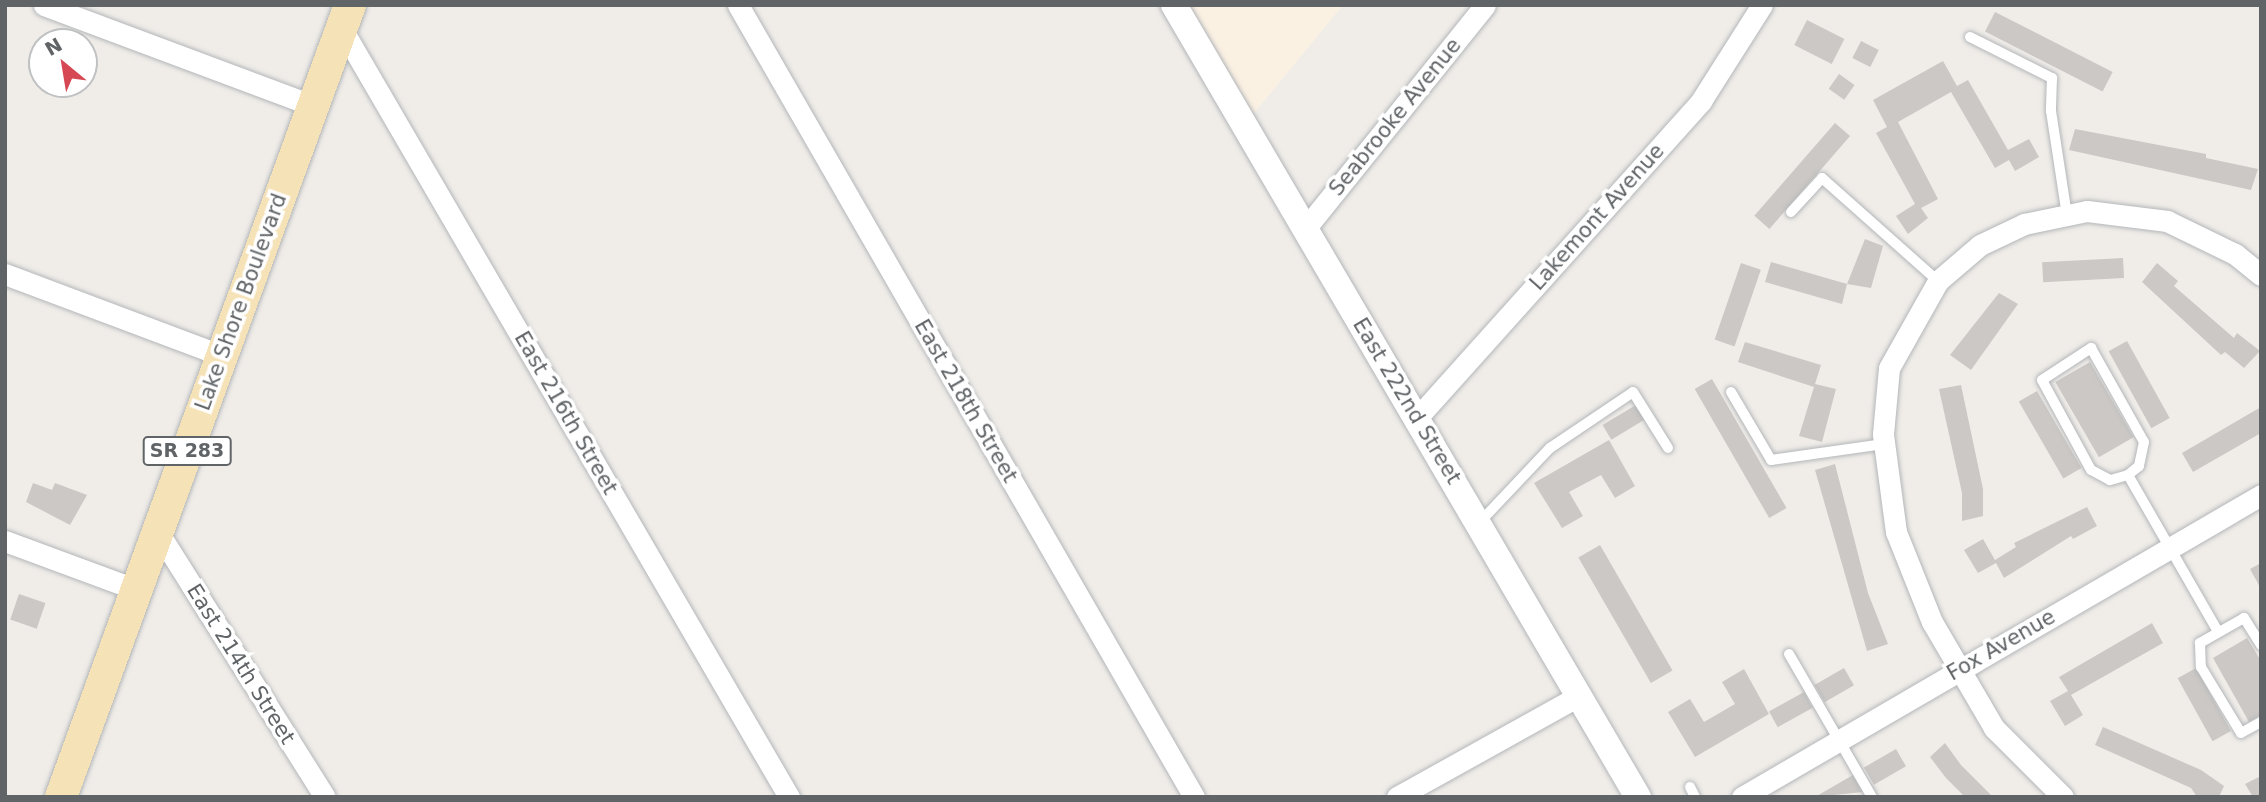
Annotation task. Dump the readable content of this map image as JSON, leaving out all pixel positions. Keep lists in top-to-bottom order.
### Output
{
  "streets": {
    "main road": ["Lake Shore Boulevard", "SR 283"],
    "street": [
      "Seabrooke Avenue",
      "Lakemont Avenue",
      "East 218th Street",
      "East 222nd Street",
      "East 216th Street",
      "Fox Avenue",
      "East 214th Street"
    ]
  },
  "crossings": [
    ["Seabrooke Avenue", "East 222nd Street"],
    ["Lakemont Avenue", "East 222nd Street"],
    ["Lake Shore Boulevard", "East 216th Street"],
    ["Lake Shore Boulevard", "East 214th Street"]
  ],
  "north": "top left"
}
